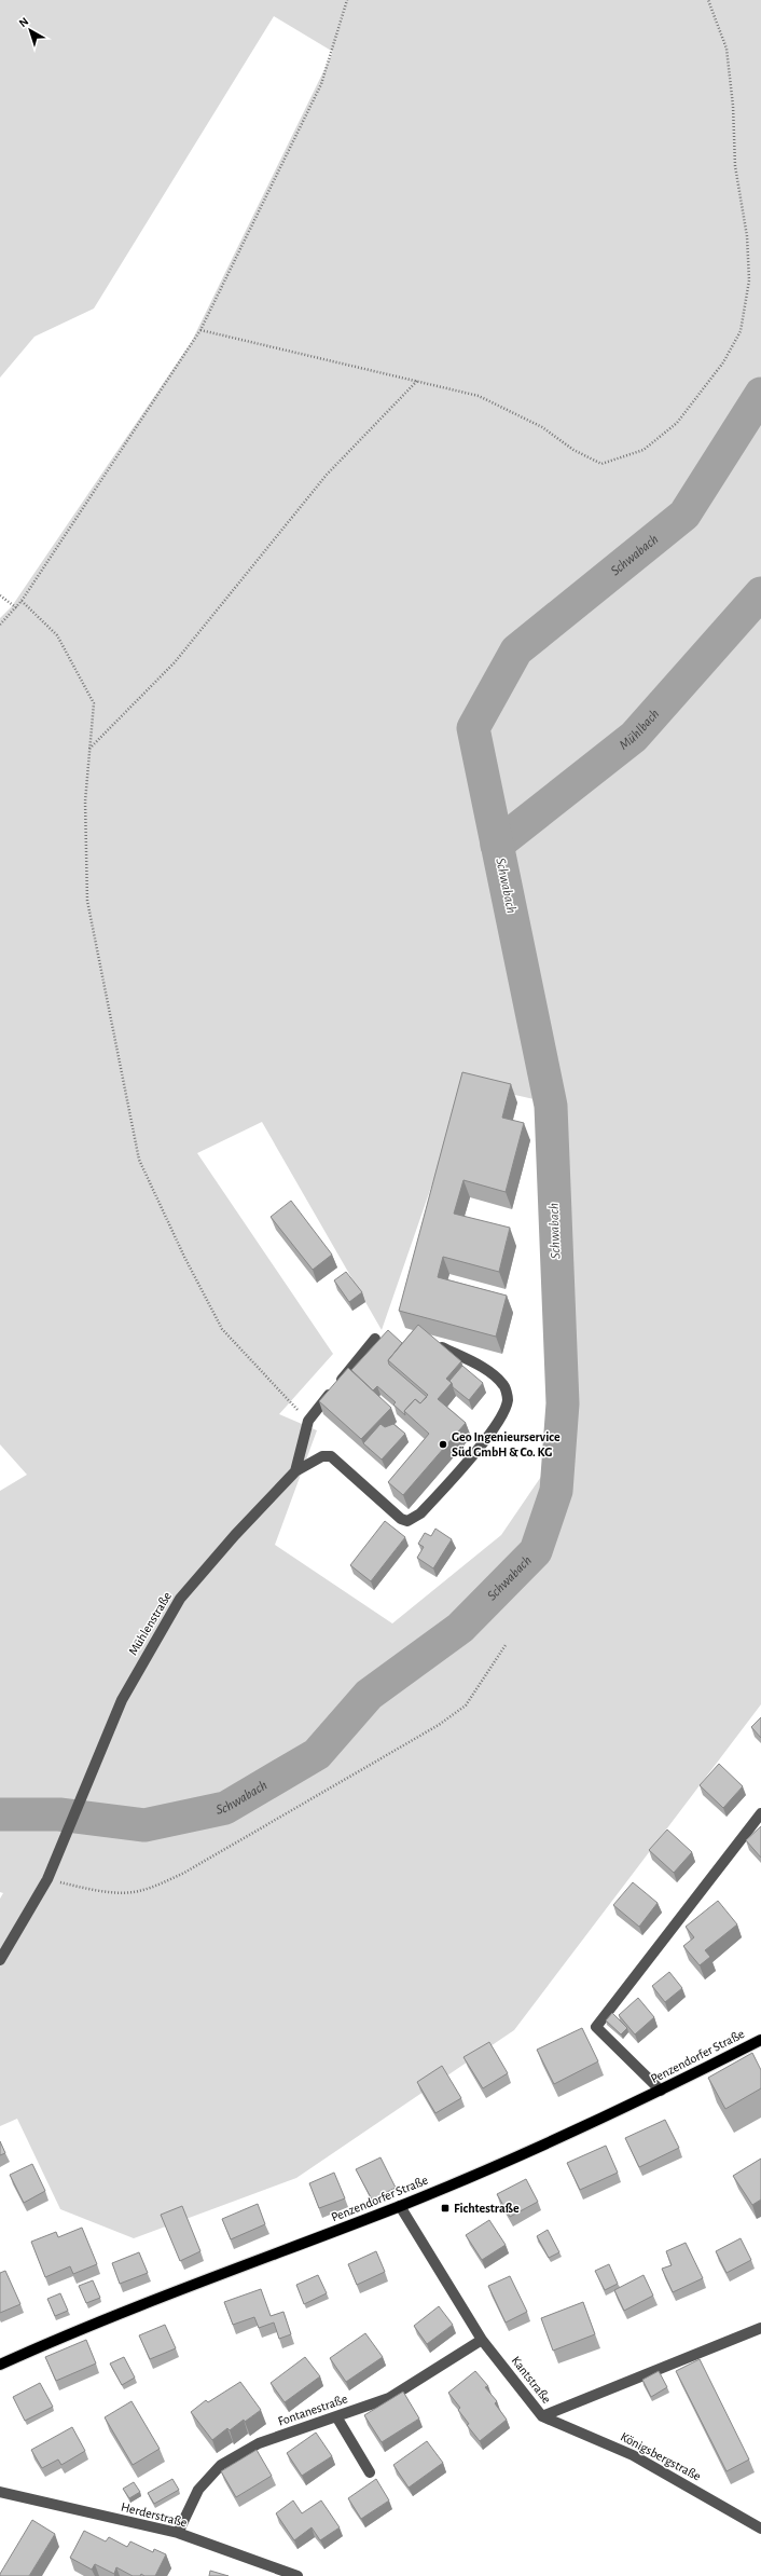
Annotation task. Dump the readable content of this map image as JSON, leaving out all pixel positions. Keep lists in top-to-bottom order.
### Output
{
  "streets": {
    "main road": ["Penzendorfer Straße"],
    "street": [
      "Mühlenstraße",
      "Kantstraße",
      "Fontanestraße",
      "Königsbergstraße",
      "Herderstraße"
    ]
  },
  "crossings": [
    ["Penzendorfer Straße", "Kantstraße"],
    ["Kantstraße", "Fontanestraße"],
    ["Kantstraße", "Königsbergstraße"],
    ["Fontanestraße", "Herderstraße"]
  ],
  "water": ["Schwabach", "Mühlbach"],
  "places": {
    "other": ["Geo Ingenieurservice Süd GmbH & Co. KG"],
    "transit": ["Fichtestraße"]
  },
  "north": "top left"
}
